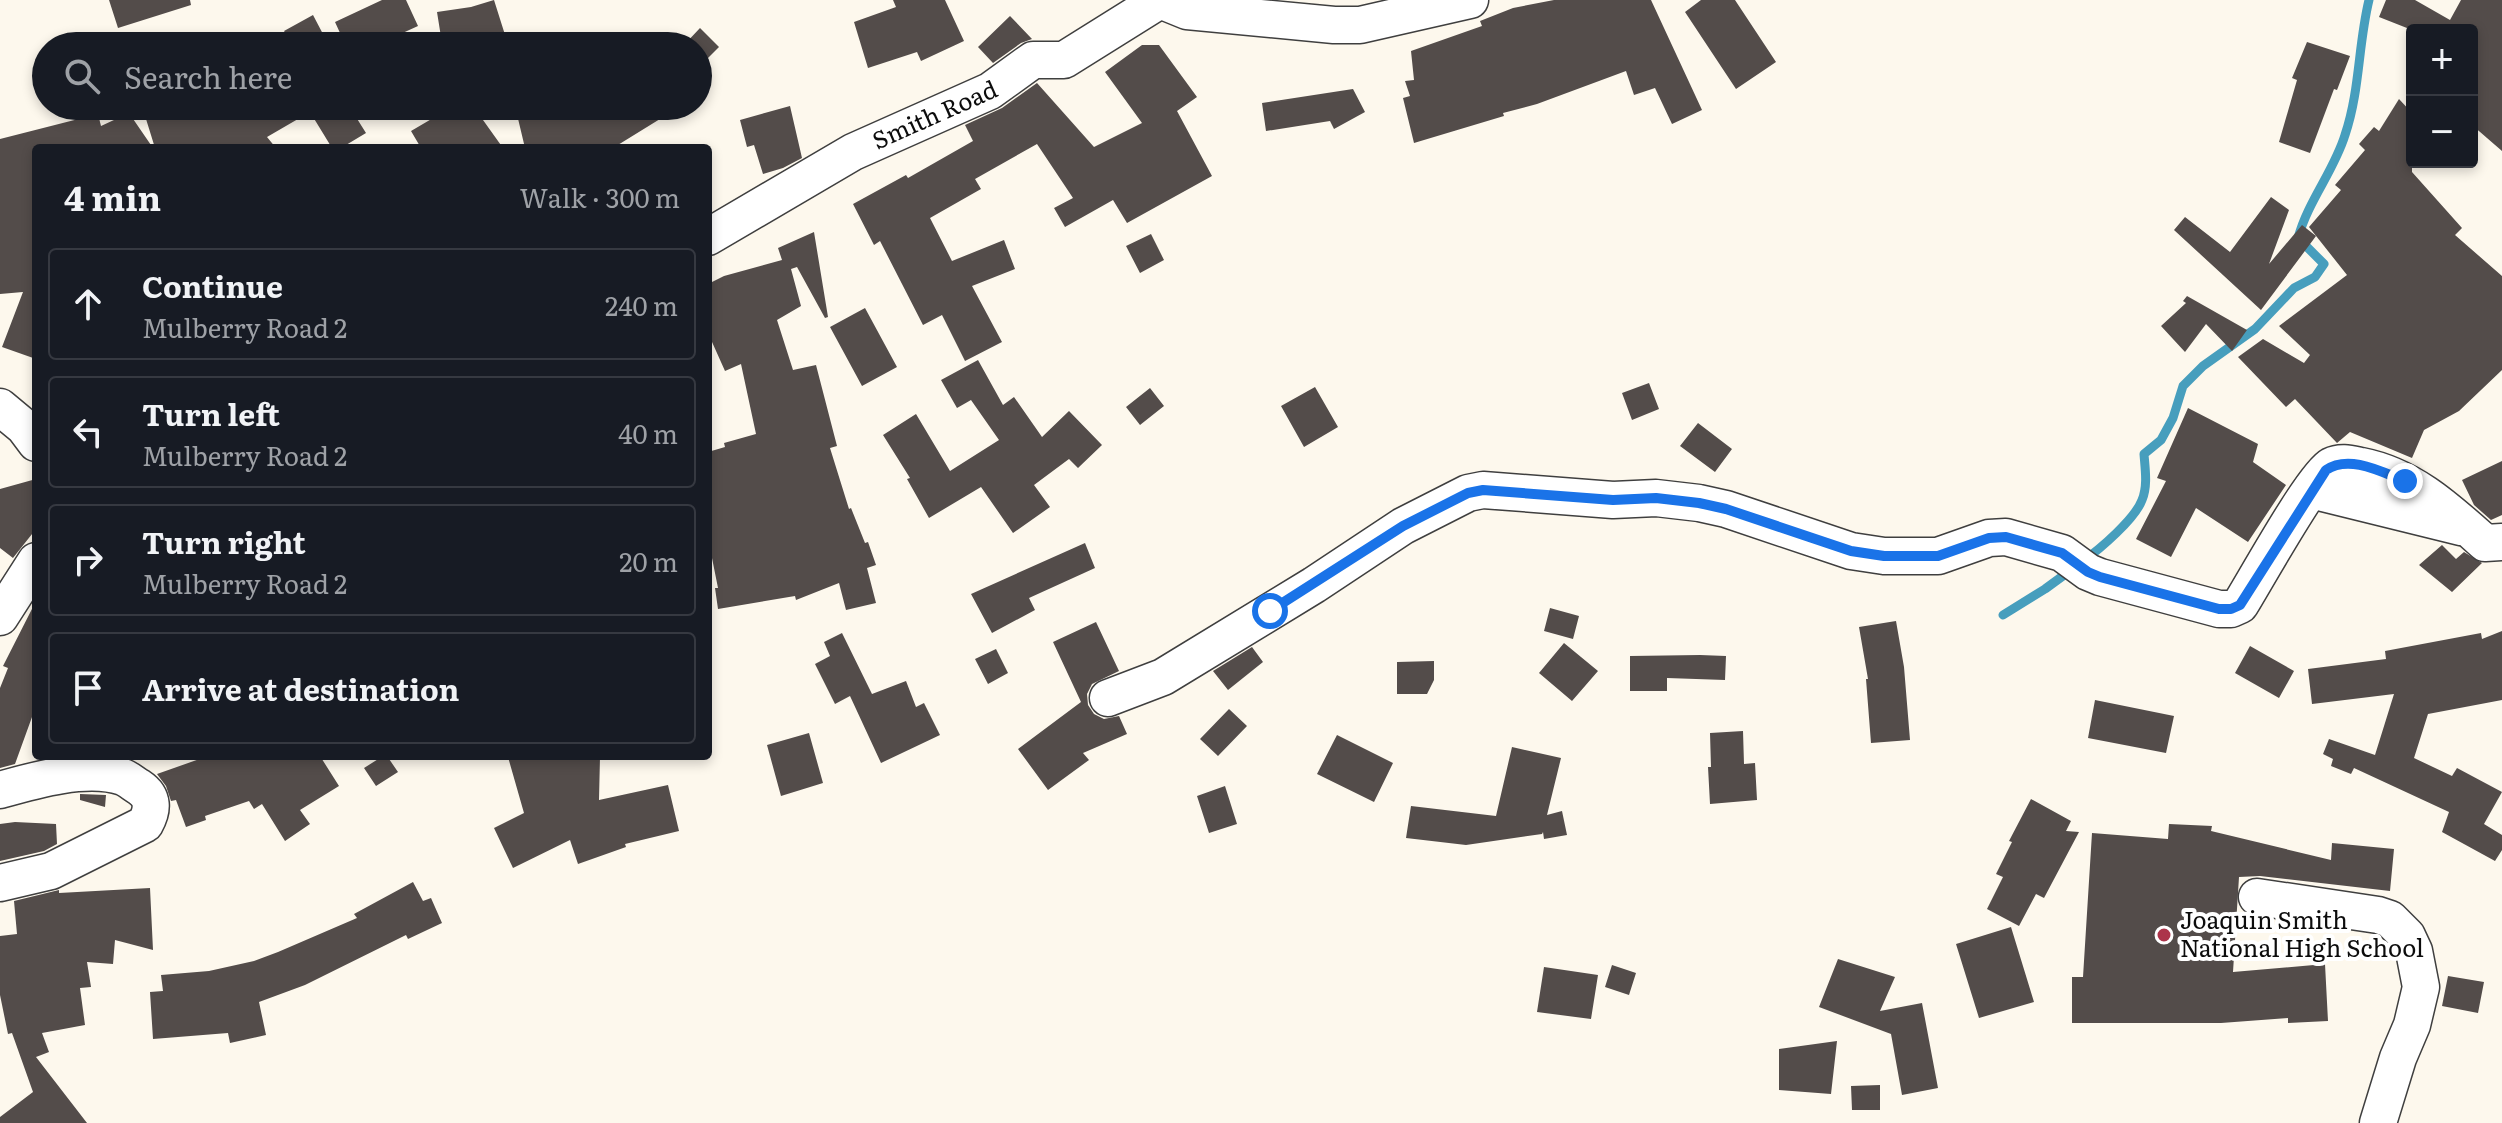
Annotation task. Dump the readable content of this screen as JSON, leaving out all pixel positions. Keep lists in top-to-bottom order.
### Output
{
  "streets": {
    "street": ["Smith Road"]
  },
  "places": ["Joaquin Smith National High School"],
  "page": {
    "map_buttons": ["+", "−"],
    "search": "Search here",
    "heading": ["4 min", "Walk · 300 m"],
    "list": [
      ["Continue", "Mulberry Road 2", "240 m"],
      ["Turn left", "Mulberry Road 2", "40 m"],
      ["Turn right", "Mulberry Road 2", "20 m"],
      "Arrive at destination"
    ]
  }
}
